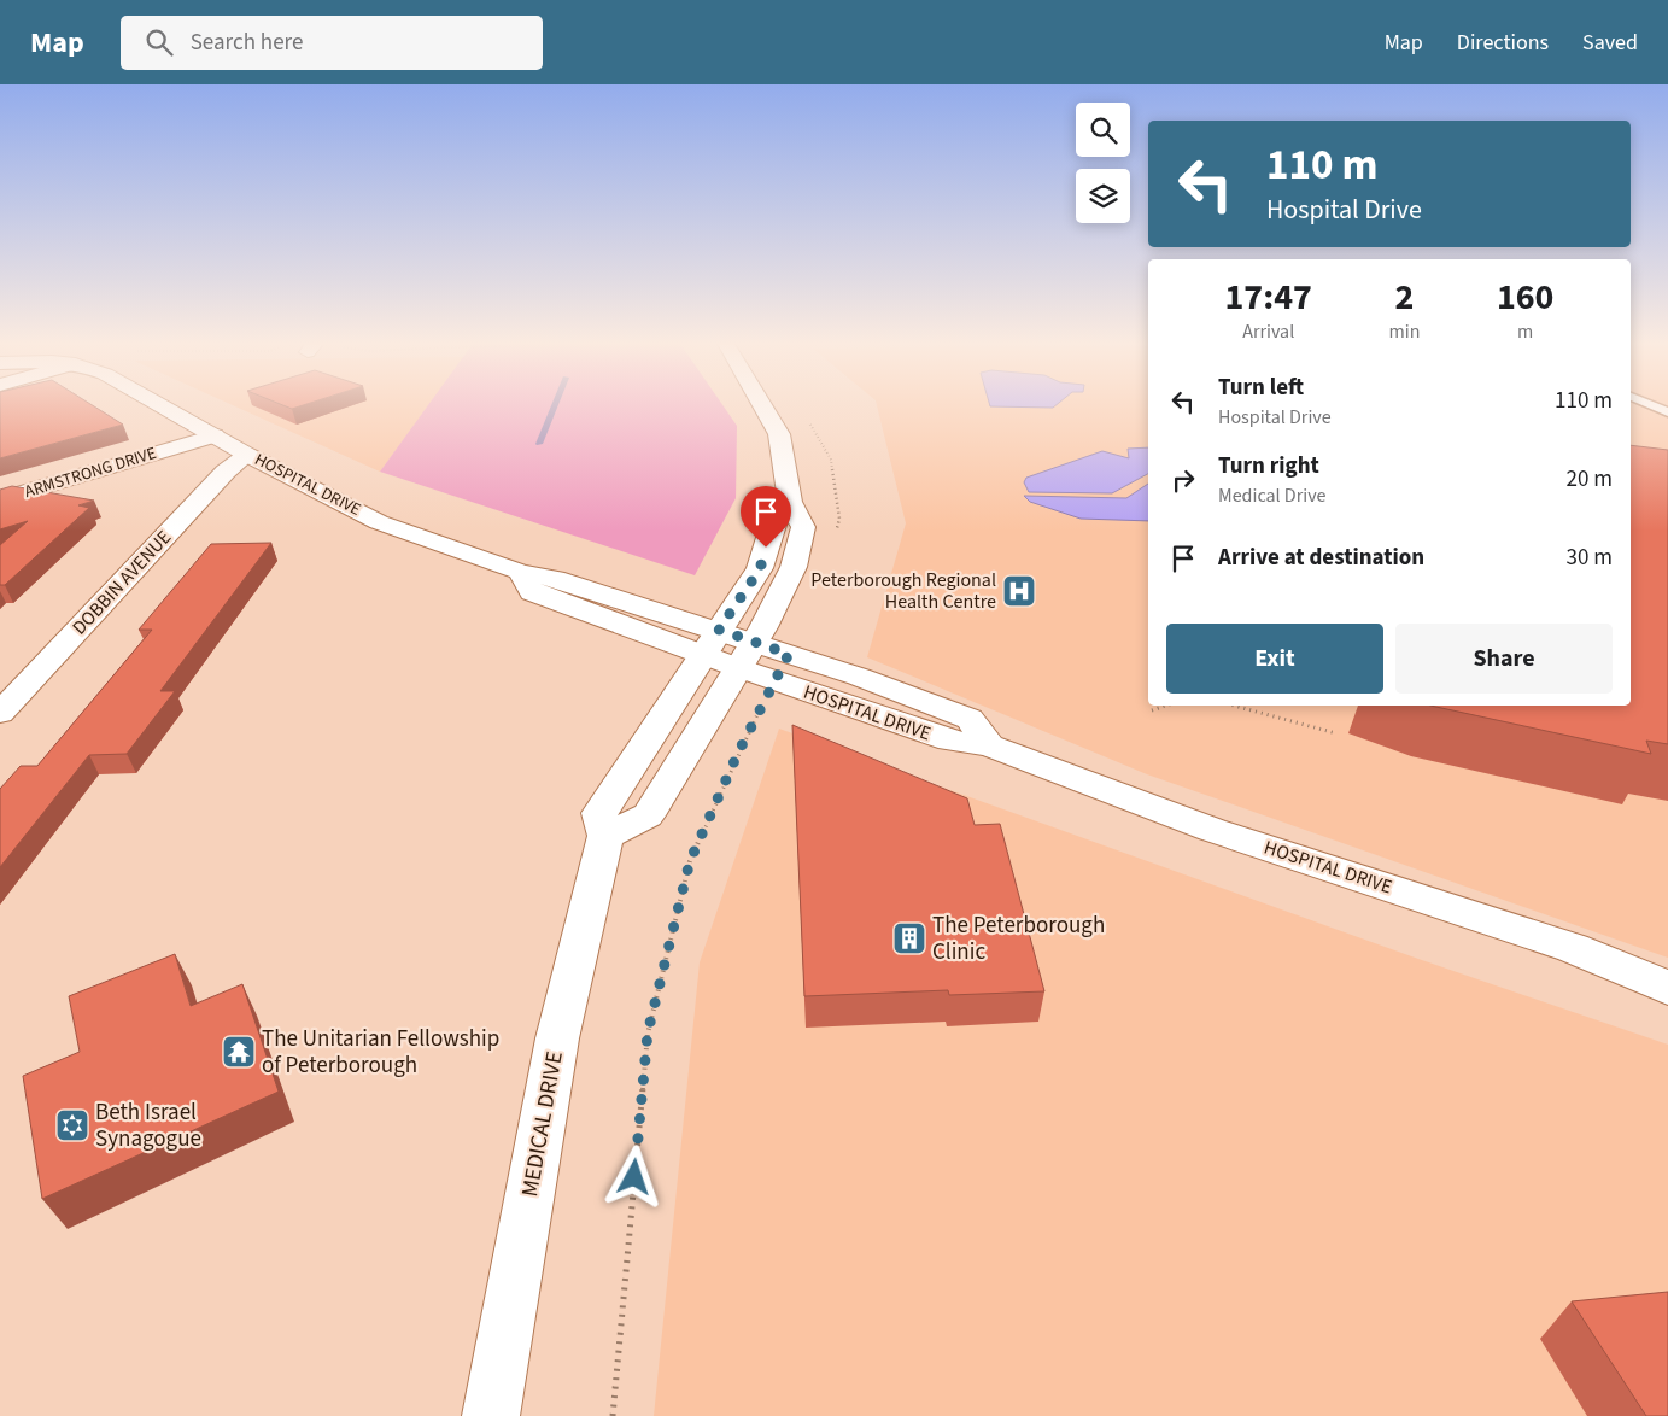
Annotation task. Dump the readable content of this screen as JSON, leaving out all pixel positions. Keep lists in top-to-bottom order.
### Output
{
  "streets": {
    "street": [
      "ARMSTRONG DRIVE",
      "HOSPITAL DRIVE",
      "DOBBIN AVENUE",
      "MEDICAL DRIVE"
    ]
  },
  "crossings": [
    ["ARMSTRONG DRIVE", "HOSPITAL DRIVE"],
    ["HOSPITAL DRIVE", "DOBBIN AVENUE"],
    ["HOSPITAL DRIVE", "MEDICAL DRIVE"]
  ],
  "places": {
    "hospital": ["Peterborough Regional Health Centre"],
    "building": ["The Peterborough Clinic"],
    "temple": ["The Unitarian Fellowship of Peterborough"],
    "synagogue": ["Beth Israel Synagogue"]
  },
  "page": {
    "header": "Map",
    "search": "Search here",
    "nav": ["Map", "Directions", "Saved"],
    "turn": ["110 m", "Hospital Drive"],
    "eta": [
      "17:47",
      "Arrival",
      "2",
      "min",
      "160",
      "m"
    ],
    "list": [
      {
        "name": "Turn left",
        "note": "Hospital Drive",
        "value": "110 m"
      },
      {
        "name": "Turn right",
        "note": "Medical Drive",
        "value": "20 m"
      },
      {
        "name": "Arrive at destination",
        "value": "30 m"
      }
    ],
    "buttons": ["Exit", "Share"]
  }
}
